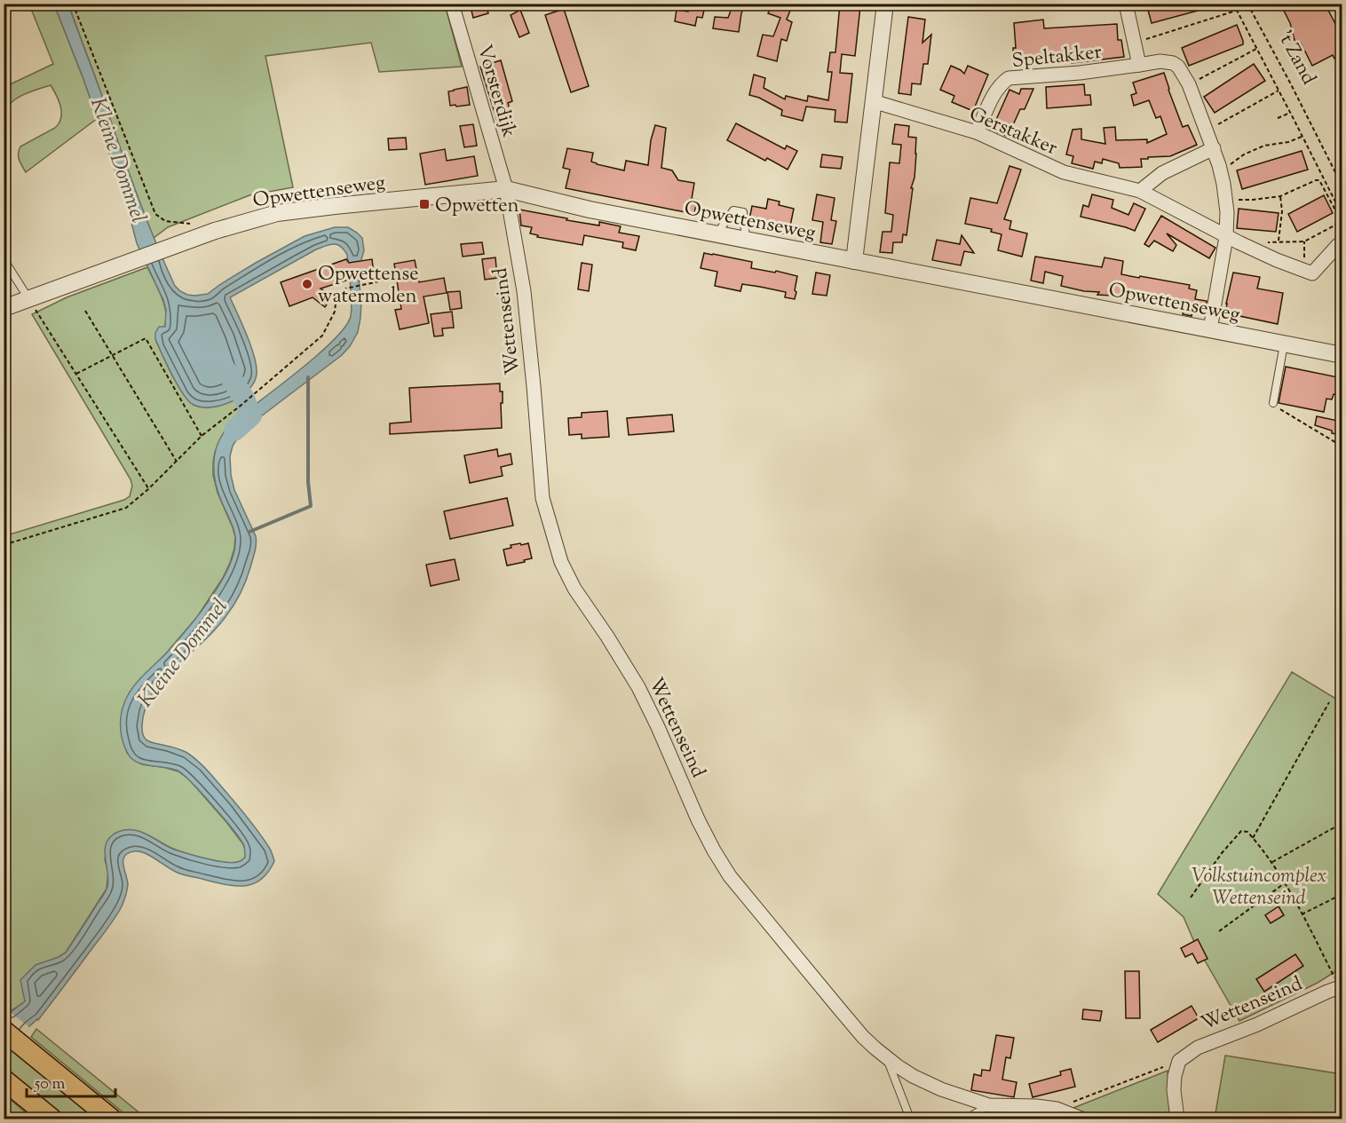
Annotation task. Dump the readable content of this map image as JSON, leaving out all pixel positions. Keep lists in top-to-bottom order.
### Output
{
  "streets": {
    "street": [
      "Speltakker",
      "Vorsterdijk",
      "Gerstakker",
      "Opwettenseweg",
      "Wettenseind"
    ],
    "path": ["'t Zand"]
  },
  "crossings": [
    ["Speltakker", "Gerstakker"],
    ["Vorsterdijk", "Opwettenseweg"],
    ["Vorsterdijk", "Wettenseind"],
    ["Opwettenseweg", "Wettenseind"]
  ],
  "water": ["Kleine Dommel"],
  "parks": ["Volkstuincomplex Wettenseind"],
  "places": {
    "transit": ["Opwetten"],
    "other": ["Opwettense watermolen"]
  },
  "scale_bar": "50 m"
}
